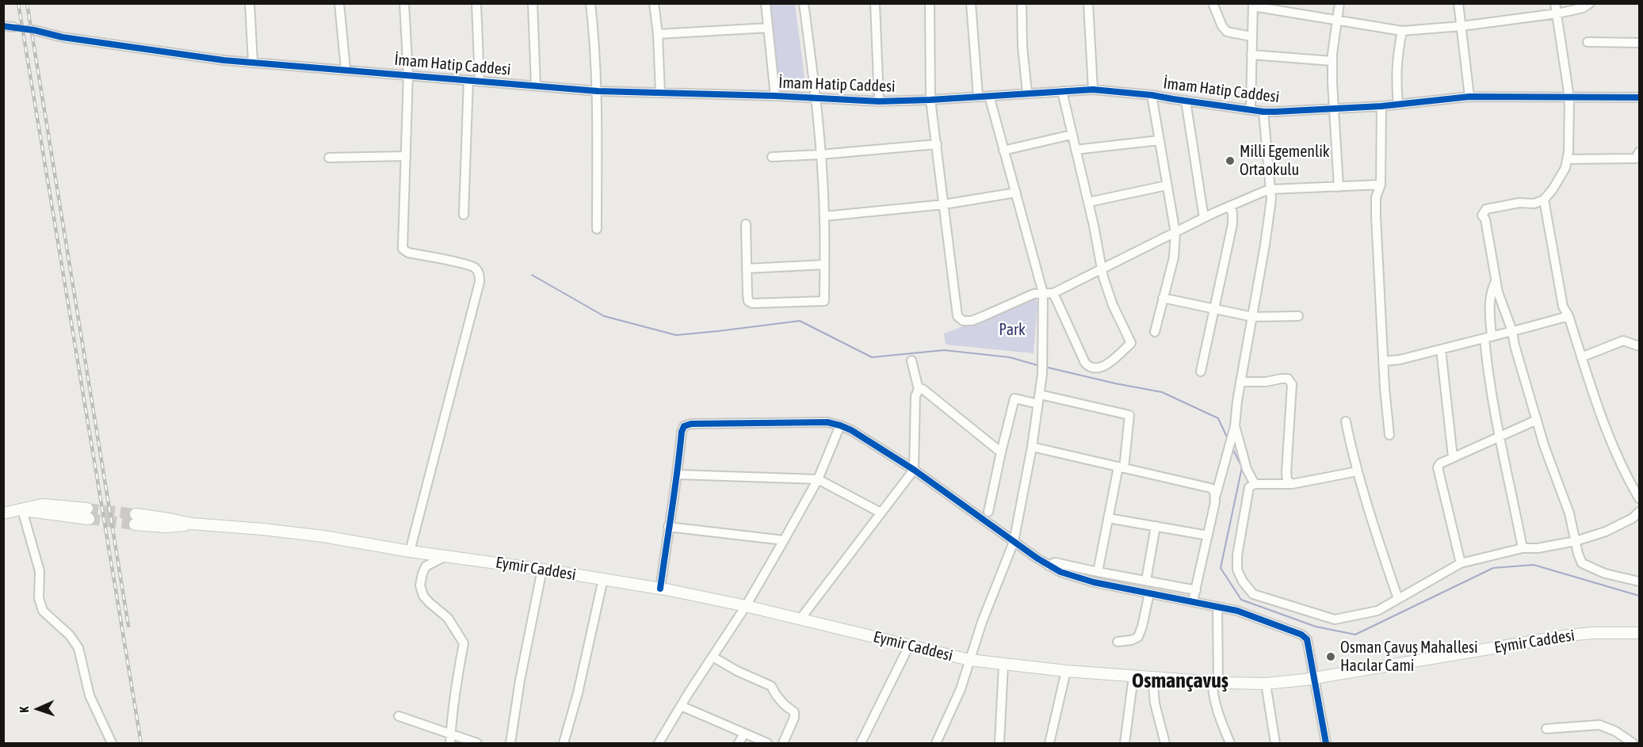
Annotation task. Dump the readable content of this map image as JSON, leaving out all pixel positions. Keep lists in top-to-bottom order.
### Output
{
  "streets": {
    "main road": ["Eymir Caddesi"],
    "street": ["İmam Hatip Caddesi"]
  },
  "districts": ["Osmançavuş"],
  "parks": ["Park"],
  "places": ["Milli Egemenlik Ortaokulu", "Osman Çavuş Mahallesi Hacılar Cami"],
  "north": "left"
}
